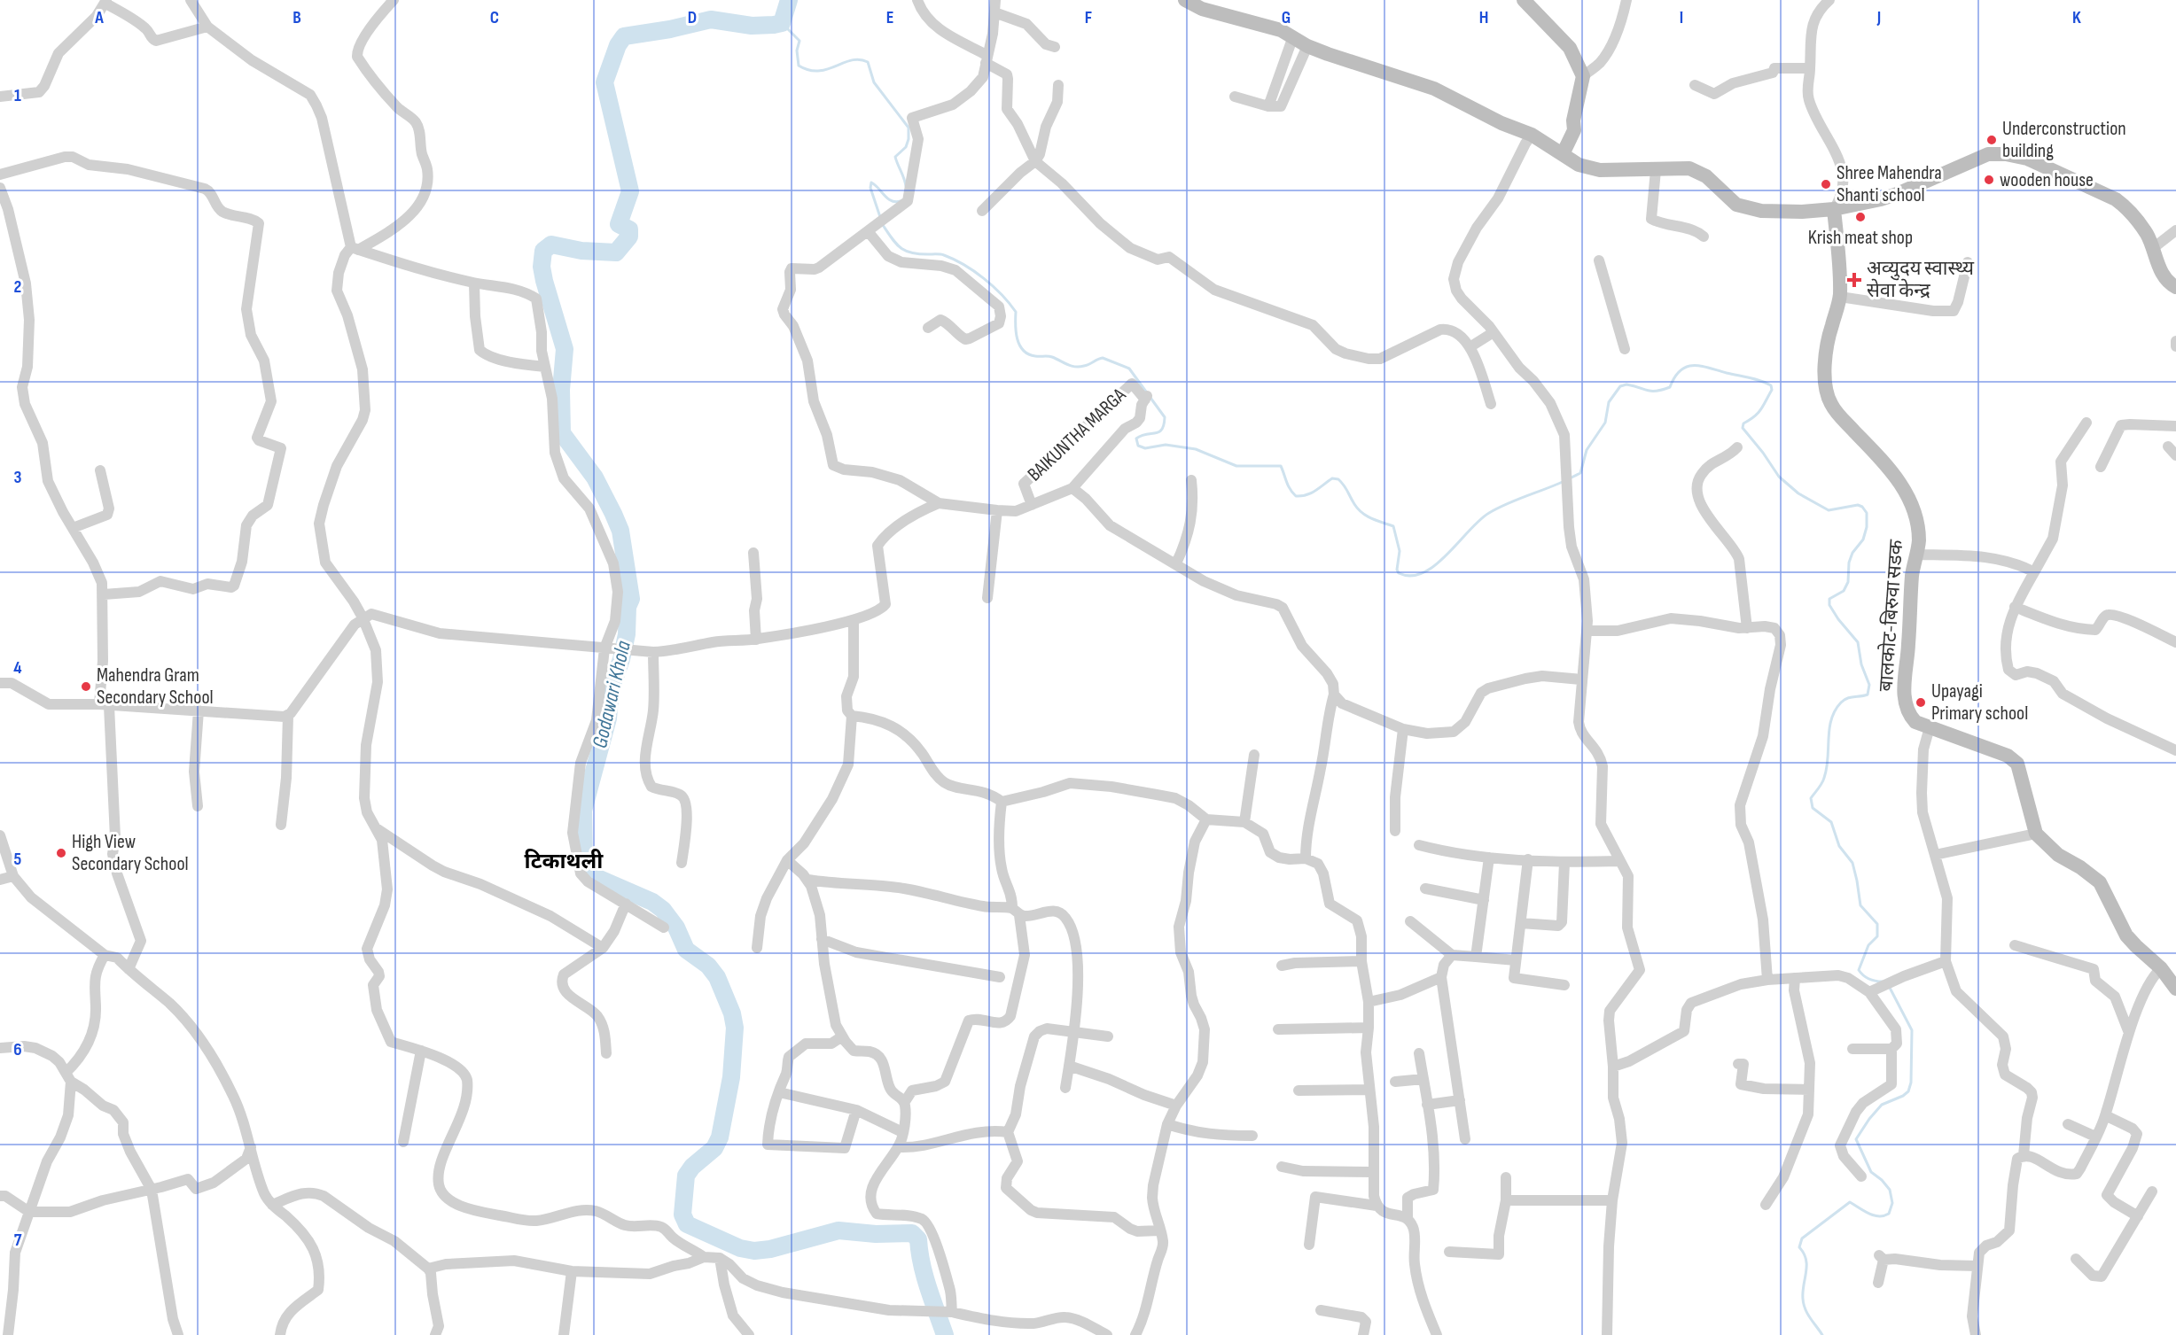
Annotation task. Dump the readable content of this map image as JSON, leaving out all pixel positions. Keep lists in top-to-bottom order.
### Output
{
  "streets": {
    "main road": ["बालकोट-बिरुवा सडक"],
    "street": ["BAIKUNTHA MARGA"]
  },
  "districts": ["टिकाथली"],
  "water": ["Godawari Khola"],
  "places": {
    "other": [
      "Underconstruction building",
      "wooden house",
      "Shree Mahendra Shanti school",
      "Krish meat shop",
      "Mahendra Gram Secondary School",
      "Upayagi Primary school",
      "High View Secondary School"
    ],
    "health": ["अव्युदय स्वास्थ्य सेवा केन्द्र"]
  },
  "grid": {
    "columns": [
      "A",
      "B",
      "C",
      "D",
      "E",
      "F",
      "G",
      "H",
      "I",
      "J",
      "K"
    ],
    "rows": [
      "1",
      "2",
      "3",
      "4",
      "5",
      "6",
      "7"
    ]
  }
}
